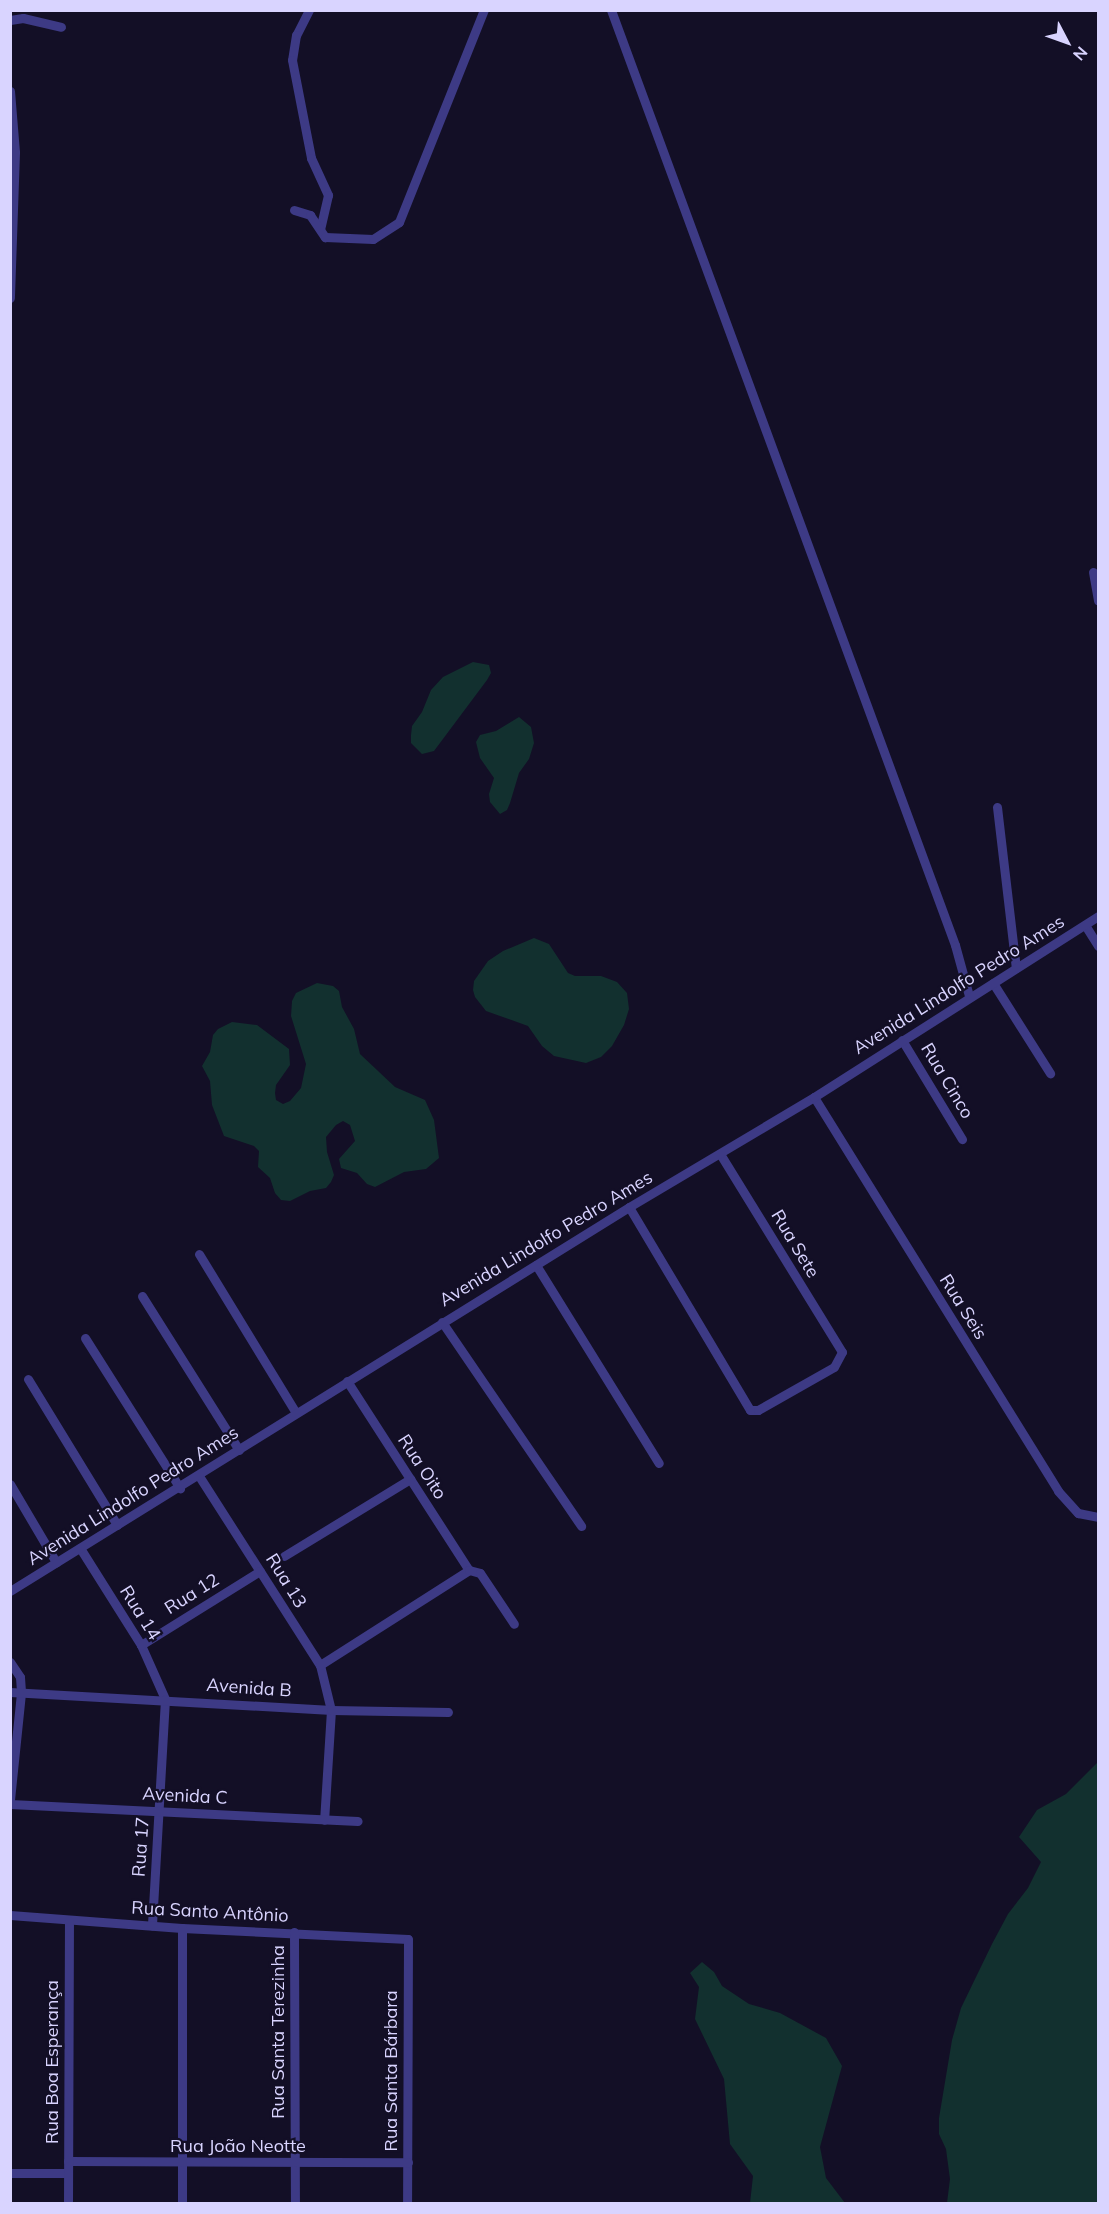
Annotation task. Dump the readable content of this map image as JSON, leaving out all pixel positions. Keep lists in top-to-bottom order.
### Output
{
  "streets": {
    "street": [
      "Avenida Lindolfo Pedro Ames",
      "Rua Cinco",
      "Rua Sete",
      "Rua Seis",
      "Rua Oito",
      "Rua 13",
      "Rua 12",
      "Rua 14",
      "Avenida B",
      "Avenida C",
      "Rua 17",
      "Rua Santo Antônio",
      "Rua Santa Terezinha",
      "Rua Boa Esperança",
      "Rua Santa Bárbara",
      "Rua João Neotte"
    ]
  },
  "crossings": [
    ["Avenida Lindolfo Pedro Ames", "Rua Cinco"],
    ["Avenida Lindolfo Pedro Ames", "Rua Sete"],
    ["Avenida Lindolfo Pedro Ames", "Rua Seis"],
    ["Avenida Lindolfo Pedro Ames", "Rua Oito"],
    ["Avenida Lindolfo Pedro Ames", "Rua 13"],
    ["Avenida Lindolfo Pedro Ames", "Rua 14"],
    ["Rua 13", "Rua 12"],
    ["Rua 13", "Avenida B"],
    ["Rua 13", "Avenida C"],
    ["Rua 12", "Rua 14"],
    ["Rua 14", "Avenida B"],
    ["Rua 14", "Rua 17"],
    ["Avenida B", "Rua 17"],
    ["Avenida C", "Rua 17"],
    ["Rua 17", "Rua Santo Antônio"],
    ["Rua Santo Antônio", "Rua Santa Terezinha"],
    ["Rua Santo Antônio", "Rua Boa Esperança"],
    ["Rua Santo Antônio", "Rua Santa Bárbara"],
    ["Rua Santa Terezinha", "Rua João Neotte"],
    ["Rua Boa Esperança", "Rua João Neotte"],
    ["Rua Santa Bárbara", "Rua João Neotte"]
  ],
  "north": "bottom right"
}
